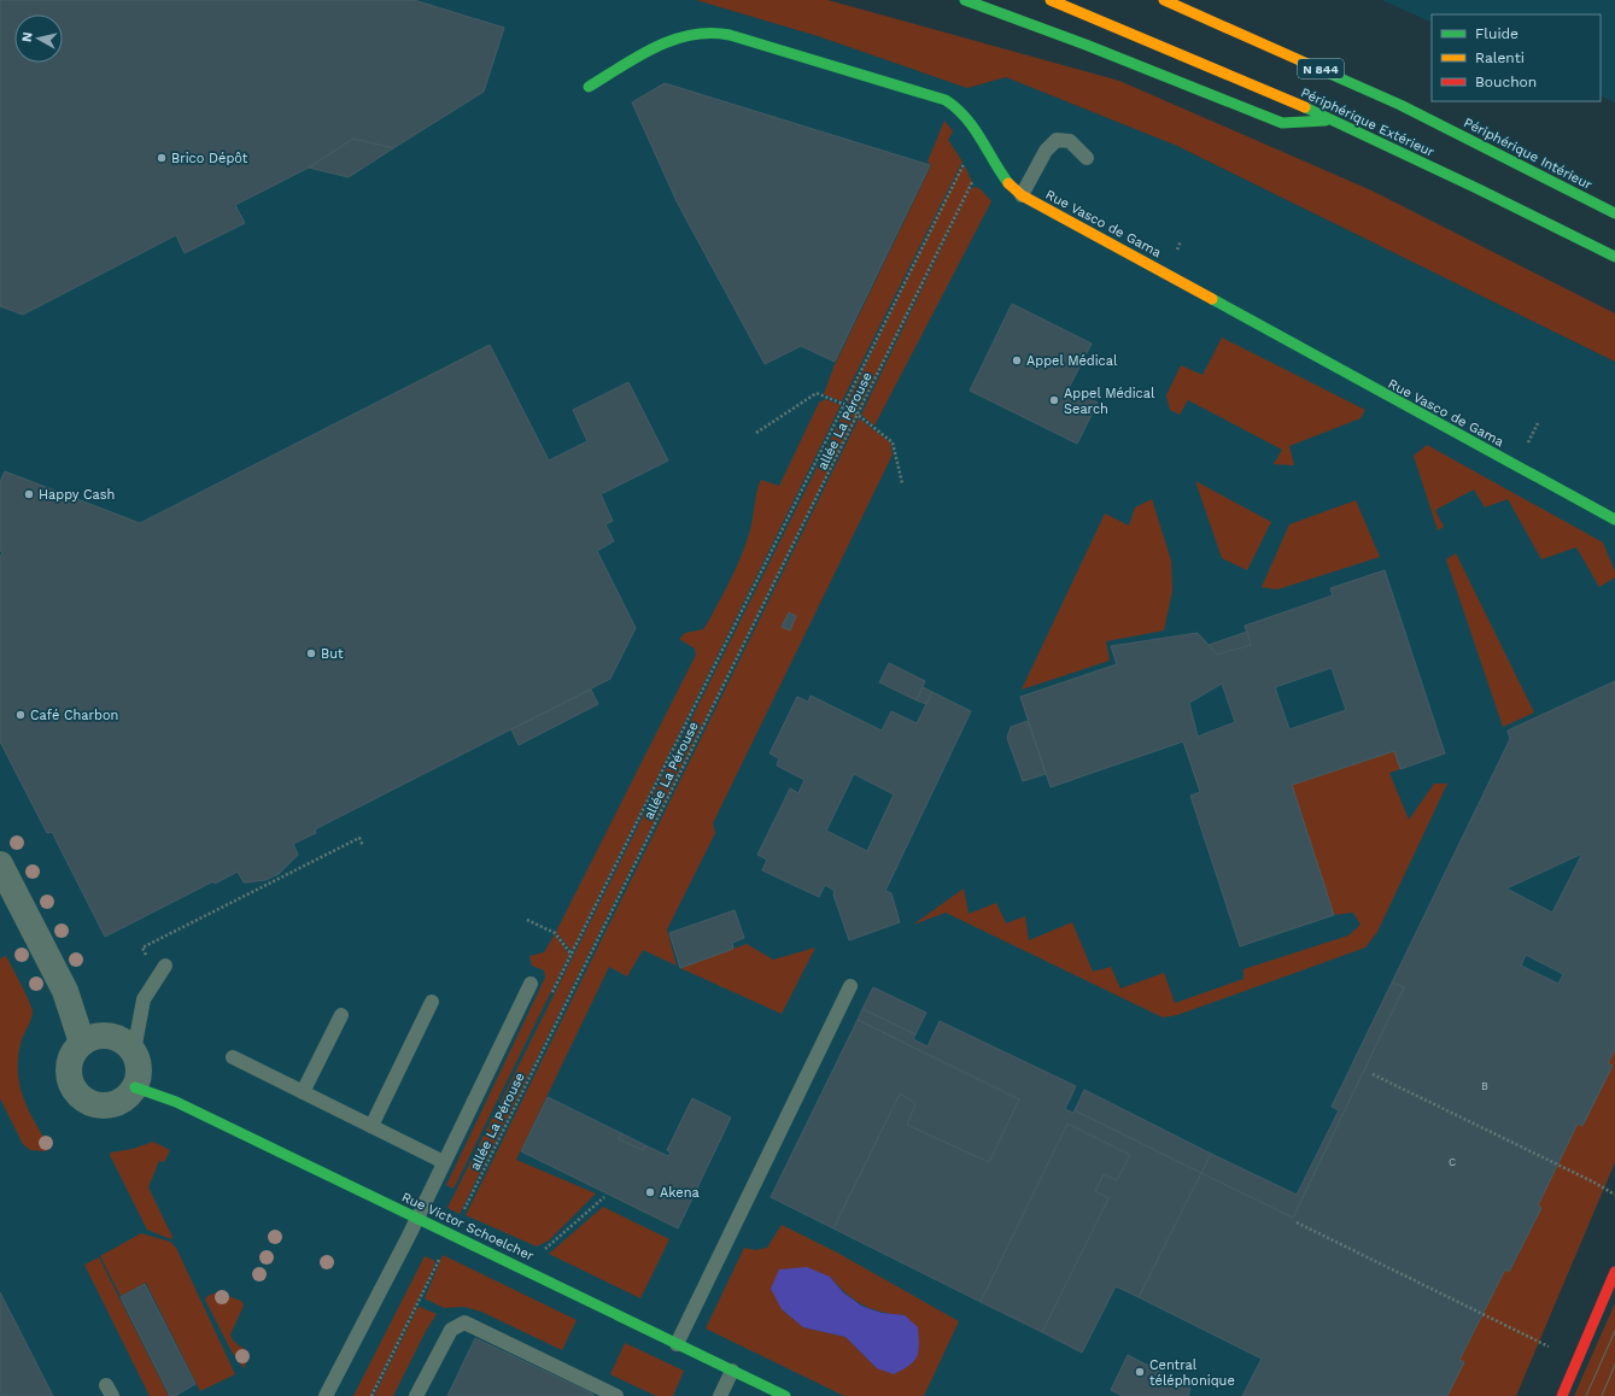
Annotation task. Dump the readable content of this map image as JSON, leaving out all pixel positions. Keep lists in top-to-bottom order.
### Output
{
  "streets": {
    "main road": [
      "N 844",
      "Périphérique Extérieur",
      "Périphérique Intérieur",
      "Rue Vasco de Gama",
      "Rue Victor Schoelcher"
    ],
    "path": ["allée La Pérouse"]
  },
  "crossings": [
    ["Rue Vasco de Gama", "allée La Pérouse"],
    ["allée La Pérouse", "Rue Victor Schoelcher"]
  ],
  "places": [
    "Brico Dépôt",
    "Appel Médical",
    "Appel Médical Search",
    "Happy Cash",
    "But",
    "Café Charbon",
    "Akena",
    "Central téléphonique"
  ],
  "house_numbers": ["B", "C"],
  "legend": ["Fluide", "Ralenti", "Bouchon"],
  "north": "left"
}
